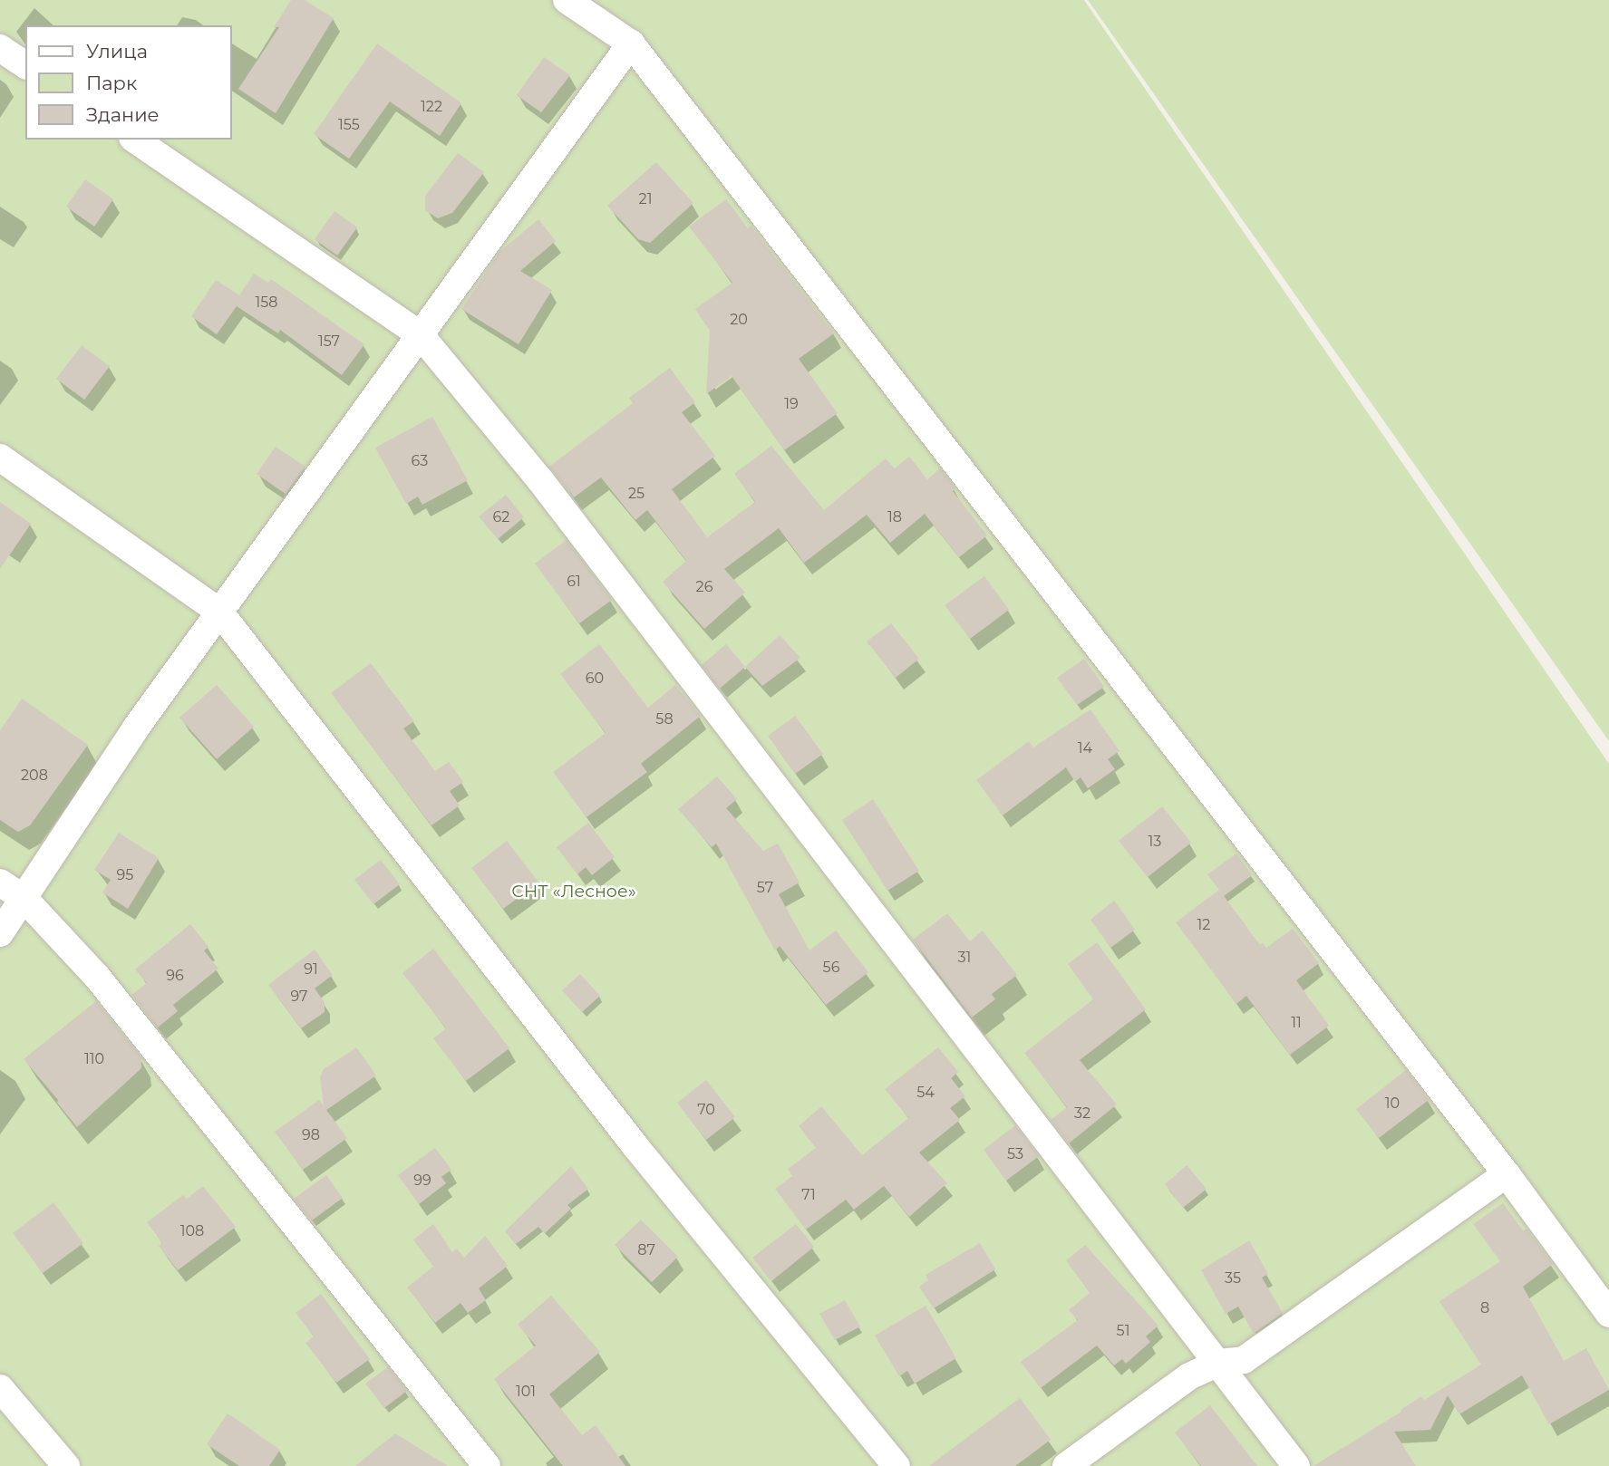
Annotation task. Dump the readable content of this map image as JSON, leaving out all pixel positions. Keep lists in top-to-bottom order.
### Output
{
  "parks": ["СНТ «Лесное»"],
  "house_numbers": [
    "122",
    "155",
    "21",
    "158",
    "20",
    "157",
    "19",
    "63",
    "25",
    "62",
    "18",
    "61",
    "26",
    "60",
    "58",
    "14",
    "208",
    "13",
    "95",
    "57",
    "12",
    "31",
    "56",
    "91",
    "96",
    "97",
    "11",
    "110",
    "54",
    "10",
    "70",
    "32",
    "98",
    "53",
    "99",
    "71",
    "108",
    "87",
    "35",
    "8",
    "51",
    "101"
  ],
  "legend": ["Улица", "Парк", "Здание"]
}
